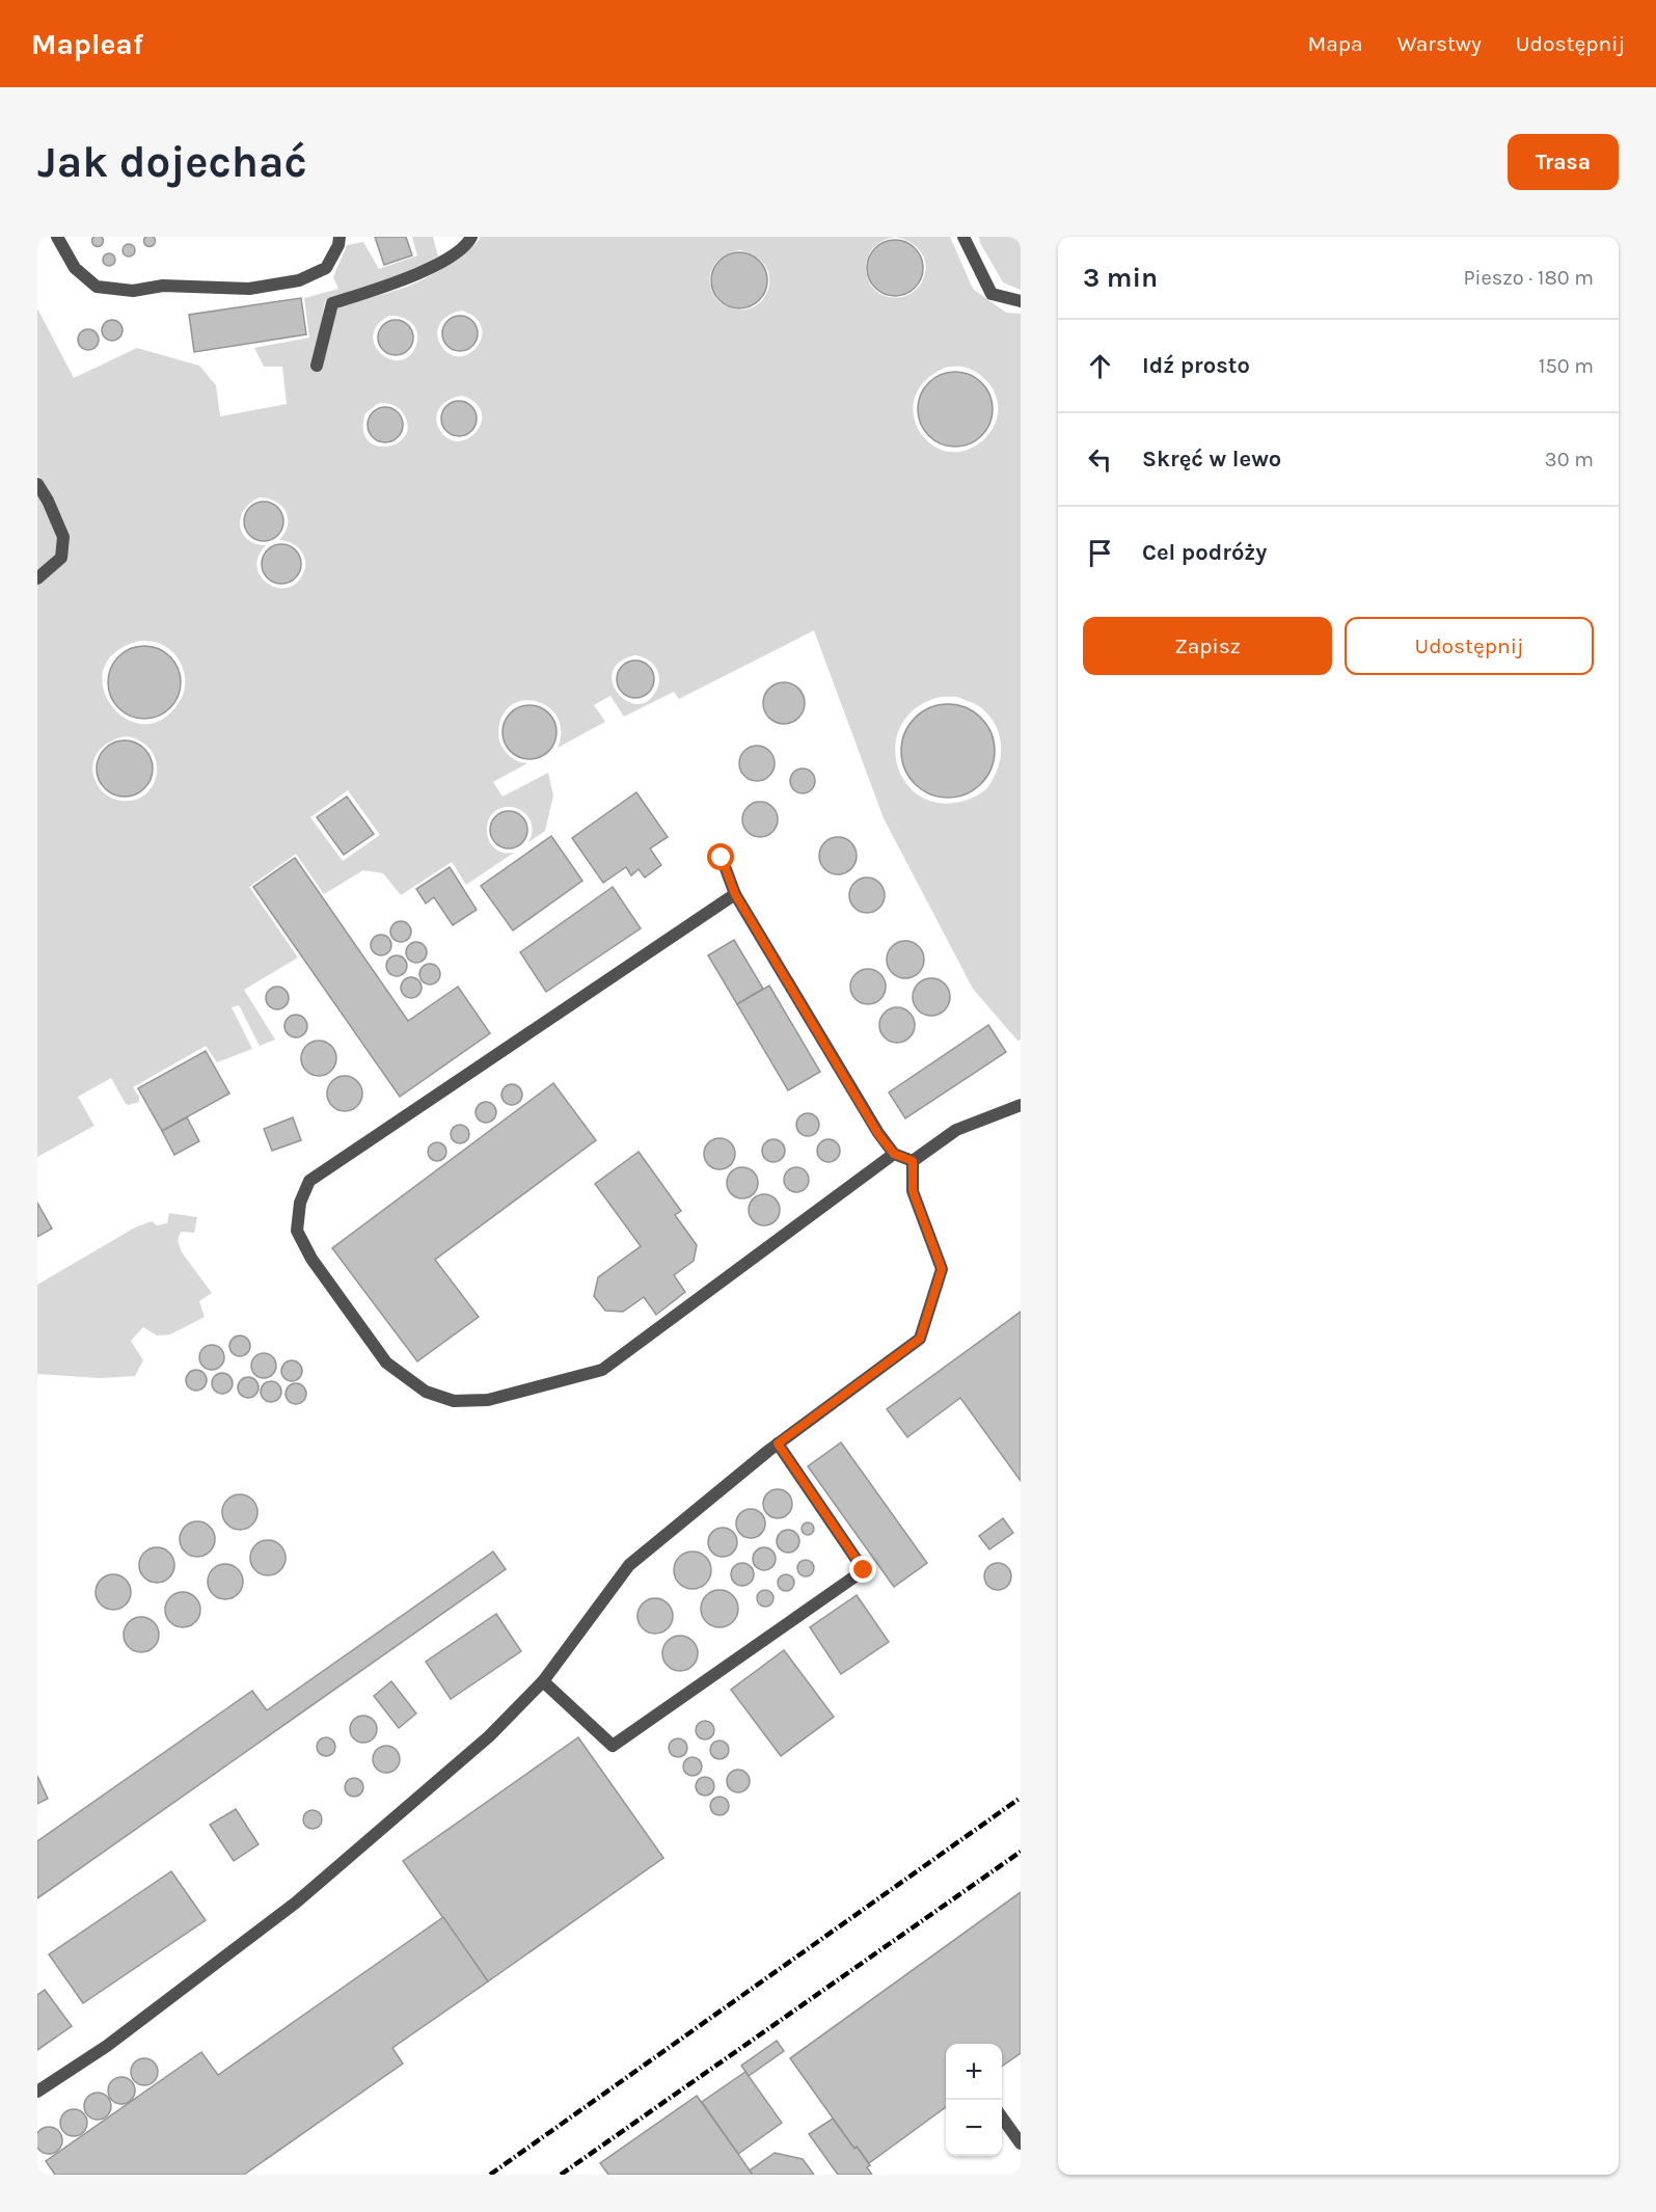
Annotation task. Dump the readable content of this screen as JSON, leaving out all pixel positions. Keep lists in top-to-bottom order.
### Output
{
  "page": {
    "header": "Mapleaf",
    "nav": ["Mapa", "Warstwy", "Udostępnij"],
    "buttons": [
      "Trasa",
      ["Zapisz", "Udostępnij"]
    ],
    "title": "Jak dojechać",
    "heading": ["3 min", "Pieszo · 180 m"],
    "list": [
      ["Idź prosto", "150 m"],
      ["Skręć w lewo", "30 m"],
      "Cel podróży"
    ],
    "map_buttons": ["+", "−"]
  }
}
